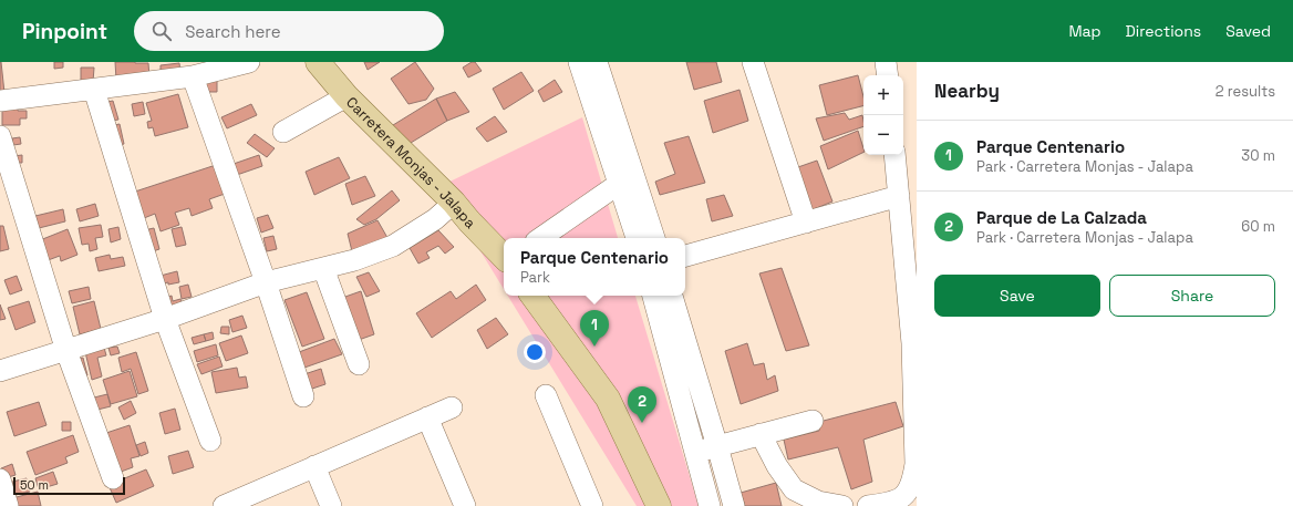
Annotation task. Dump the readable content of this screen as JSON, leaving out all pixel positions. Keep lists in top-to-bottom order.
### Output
{
  "streets": {
    "main road": ["Carretera Monjas - Jalapa"]
  },
  "scale_bar": "50 m",
  "page": {
    "header": "Pinpoint",
    "search": "Search here",
    "nav": ["Map", "Directions", "Saved"],
    "heading": ["Nearby", "2 results"],
    "map_buttons": ["+", "−"],
    "list": [
      {
        "mark": "1",
        "name": "Parque Centenario",
        "note": "Park · Carretera Monjas - Jalapa",
        "value": "30 m"
      },
      {
        "mark": "2",
        "name": "Parque de La Calzada",
        "note": "Park · Carretera Monjas - Jalapa",
        "value": "60 m"
      }
    ],
    "popup": ["Parque Centenario", "Park"],
    "buttons": ["Save", "Share"],
    "pins": ["1", "2"],
    "scale": "50 m"
  }
}
